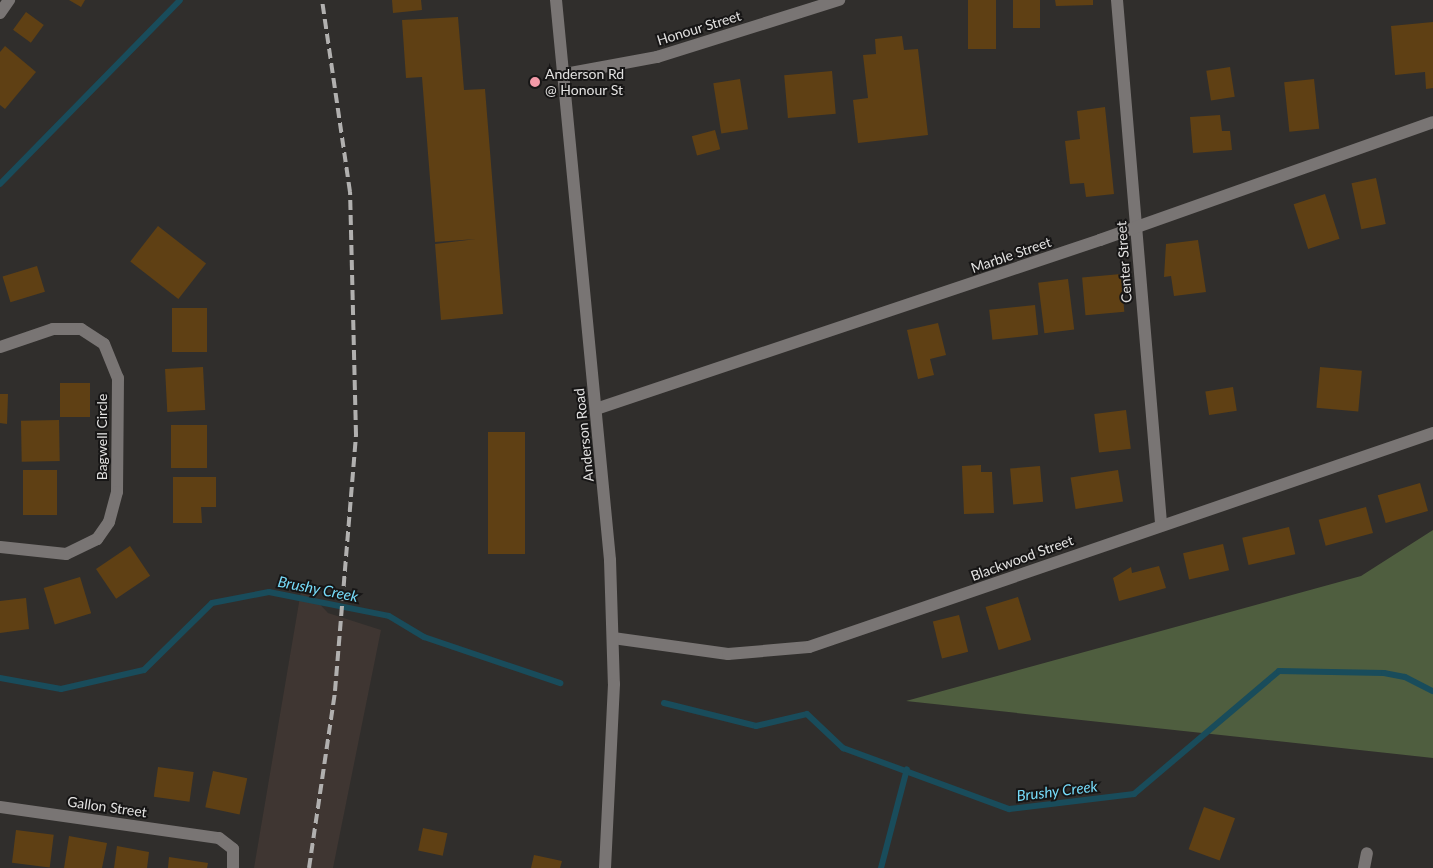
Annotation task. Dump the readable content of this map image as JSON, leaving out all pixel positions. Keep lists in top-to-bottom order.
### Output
{
  "streets": {
    "street": [
      "Honour Street",
      "Marble Street",
      "Center Street",
      "Anderson Road",
      "Bagwell Circle",
      "Blackwood Street",
      "Gallon Street"
    ]
  },
  "crossings": [
    ["Honour Street", "Anderson Road"],
    ["Marble Street", "Center Street"],
    ["Marble Street", "Anderson Road"],
    ["Center Street", "Blackwood Street"],
    ["Anderson Road", "Blackwood Street"]
  ],
  "water": ["Brushy Creek"],
  "places": ["Anderson Rd @ Honour St"]
}
